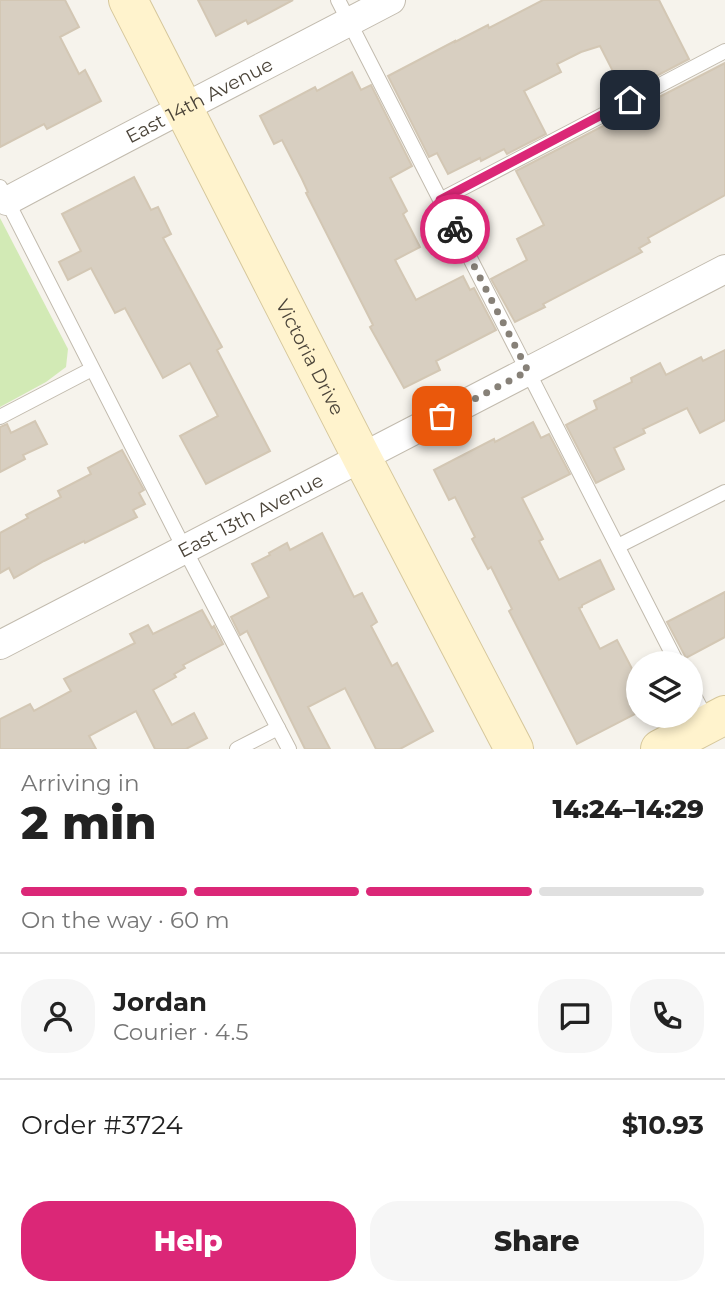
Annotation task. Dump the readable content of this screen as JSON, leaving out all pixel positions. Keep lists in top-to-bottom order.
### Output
{
  "streets": {
    "street": ["East 14th Avenue", "Victoria Drive", "East 13th Avenue"]
  },
  "crossings": [
    ["East 14th Avenue", "Victoria Drive"],
    ["Victoria Drive", "East 13th Avenue"]
  ],
  "page": {
    "heading": ["2 min", "Arriving in", "14:24–14:29"],
    "panel": [
      "Jordan",
      "Courier · 4.5",
      "Order #3724",
      "$10.93"
    ],
    "bar": "On the way · 60 m",
    "buttons": ["Help", "Share"]
  }
}
